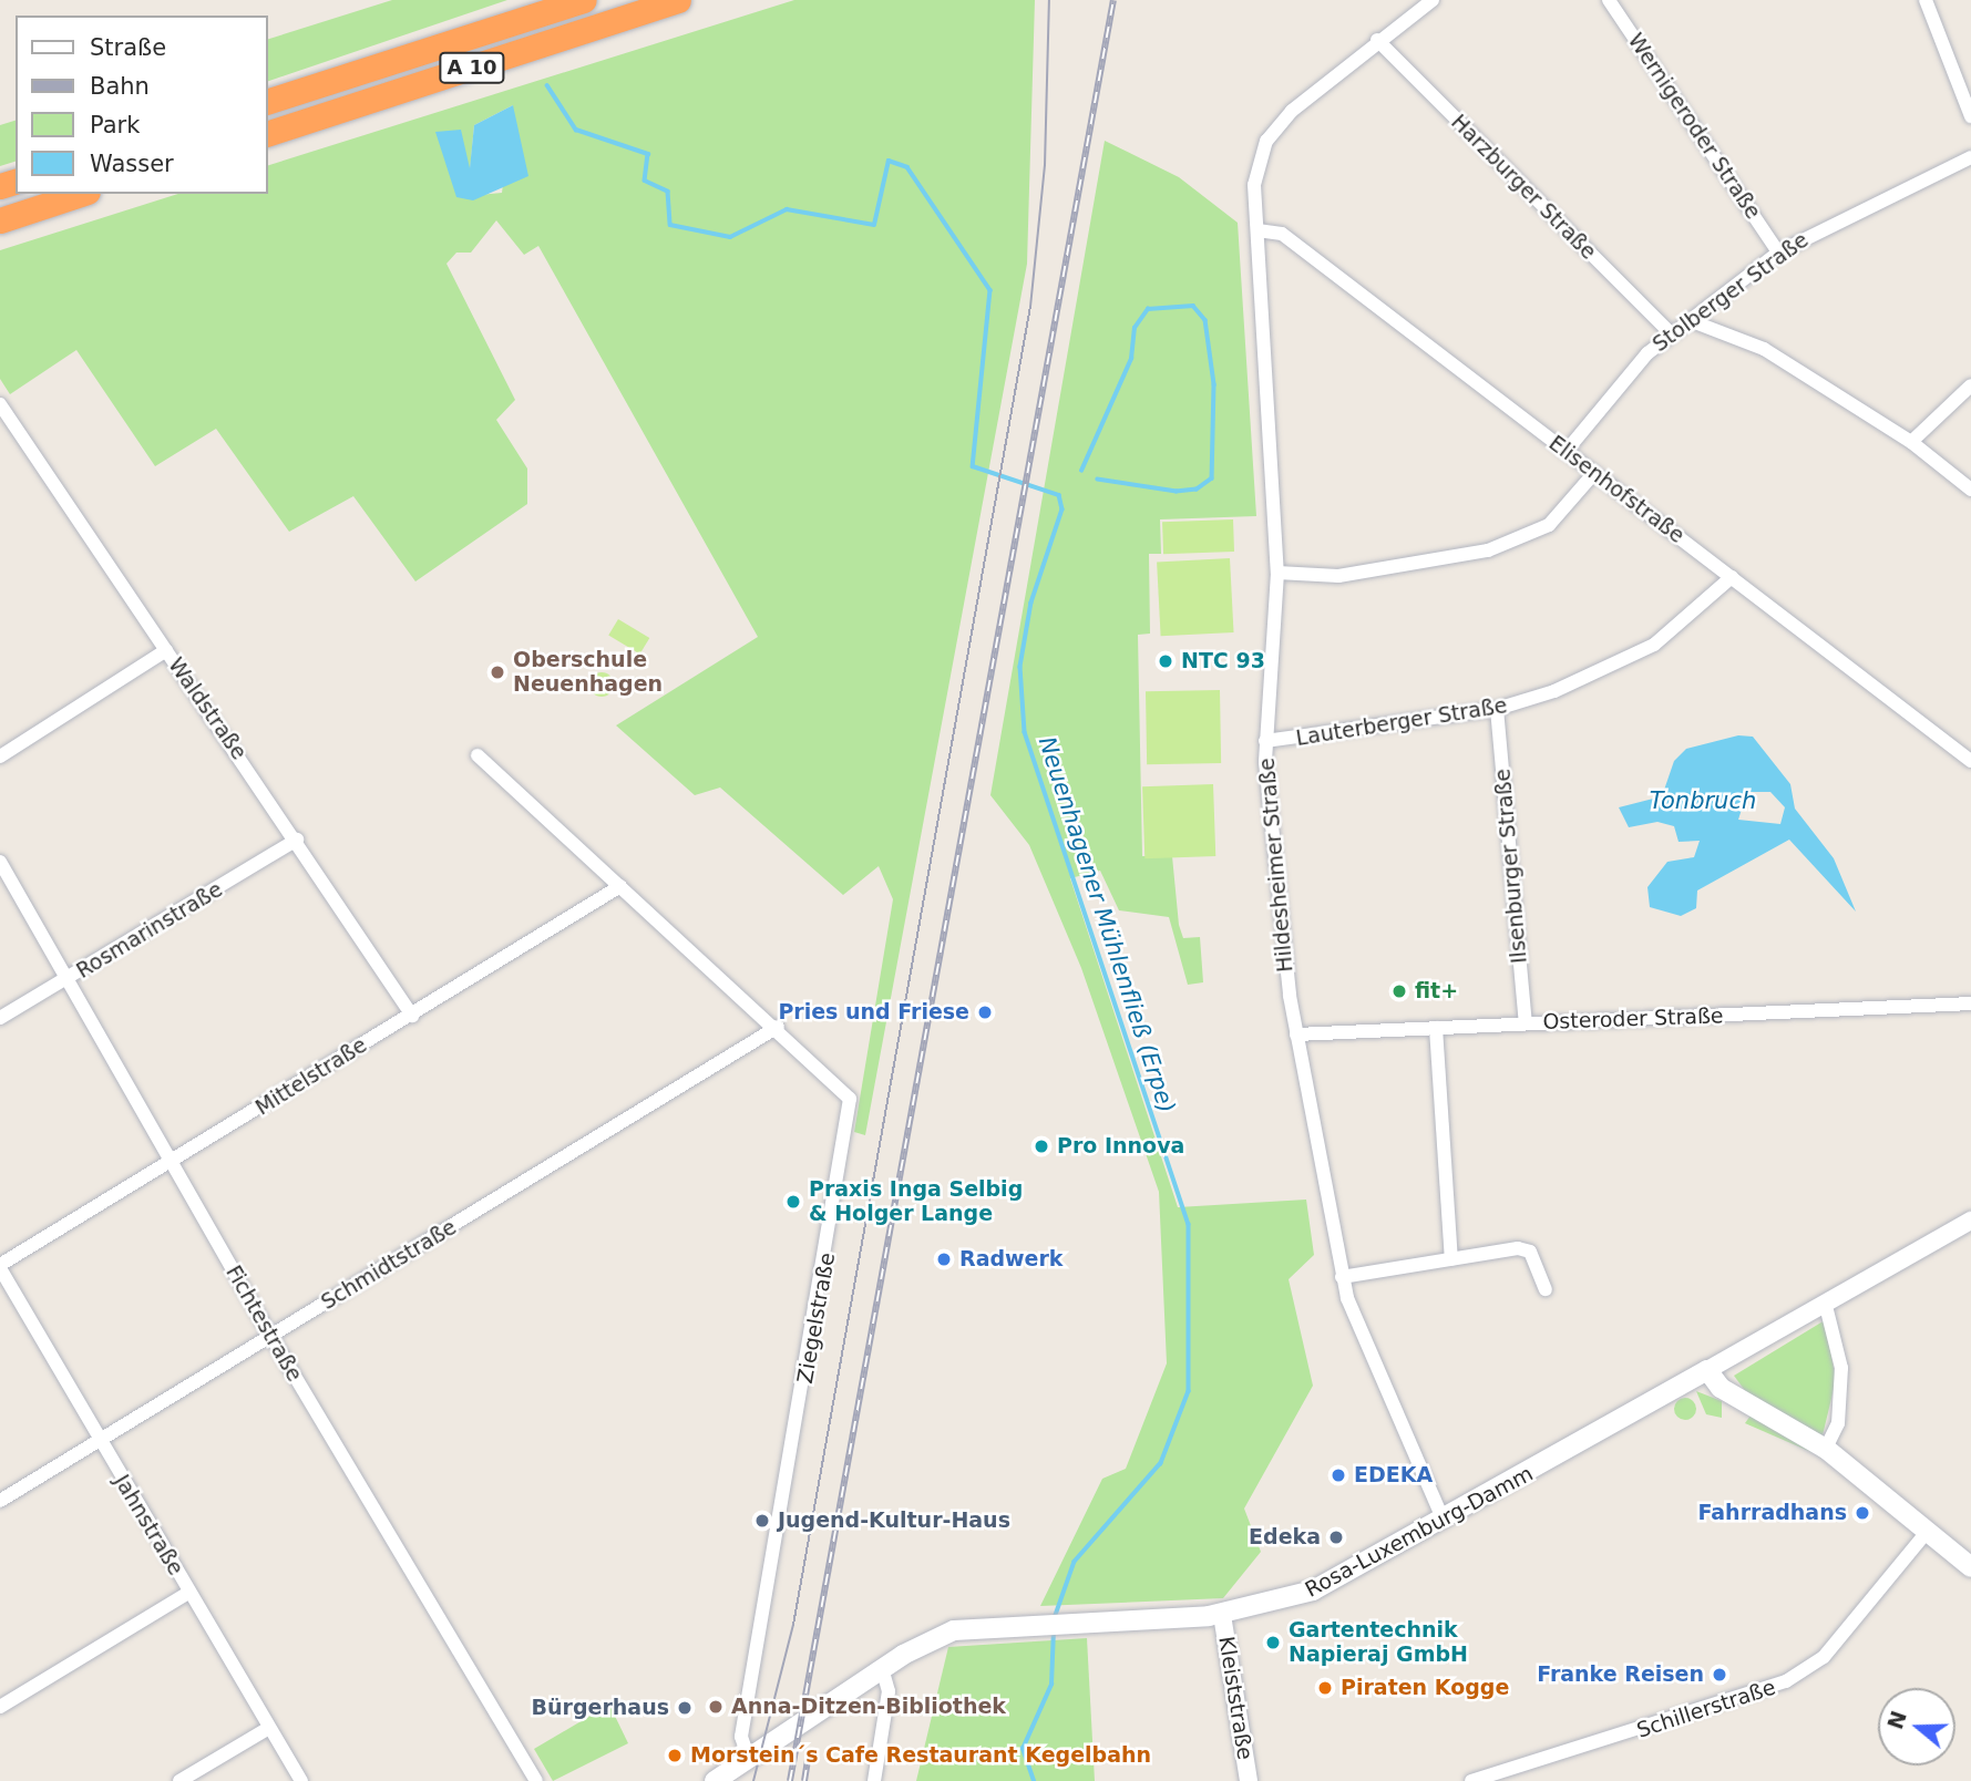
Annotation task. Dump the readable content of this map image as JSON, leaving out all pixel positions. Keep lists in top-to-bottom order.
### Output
{
  "streets": {
    "highway": ["A 10"],
    "main road": ["Rosa-Luxemburg-Damm"],
    "street": [
      "Wernigeroder Straße",
      "Harzburger Straße",
      "Stolberger Straße",
      "Elisenhofstraße",
      "Waldstraße",
      "Lauterberger Straße",
      "Hildesheimer Straße",
      "Ilsenburger Straße",
      "Rosmarinstraße",
      "Osteroder Straße",
      "Mittelstraße",
      "Schmidtstraße",
      "Ziegelstraße",
      "Fichtestraße",
      "Jahnstraße",
      "Kleiststraße",
      "Schillerstraße"
    ]
  },
  "crossings": [
    ["Wernigeroder Straße", "Stolberger Straße"],
    ["Harzburger Straße", "Stolberger Straße"],
    ["Harzburger Straße", "Hildesheimer Straße"],
    ["Stolberger Straße", "Elisenhofstraße"],
    ["Elisenhofstraße", "Lauterberger Straße"],
    ["Elisenhofstraße", "Hildesheimer Straße"],
    ["Waldstraße", "Rosmarinstraße"],
    ["Waldstraße", "Mittelstraße"],
    ["Lauterberger Straße", "Hildesheimer Straße"],
    ["Lauterberger Straße", "Ilsenburger Straße"],
    ["Hildesheimer Straße", "Osteroder Straße"],
    ["Hildesheimer Straße", "Rosa-Luxemburg-Damm"],
    ["Ilsenburger Straße", "Osteroder Straße"],
    ["Rosmarinstraße", "Fichtestraße"],
    ["Mittelstraße", "Ziegelstraße"],
    ["Mittelstraße", "Fichtestraße"],
    ["Mittelstraße", "Jahnstraße"],
    ["Schmidtstraße", "Ziegelstraße"],
    ["Schmidtstraße", "Fichtestraße"],
    ["Schmidtstraße", "Jahnstraße"],
    ["Ziegelstraße", "Rosa-Luxemburg-Damm"],
    ["Rosa-Luxemburg-Damm", "Kleiststraße"]
  ],
  "water": ["Tonbruch", "Neuenhagener Mühlenfließ (Erpe)"],
  "places": [
    "NTC 93",
    "Oberschule Neuenhagen",
    "fit+",
    "Pries und Friese",
    "Pro Innova",
    "Praxis Inga Selbig & Holger Lange",
    "Radwerk",
    "EDEKA",
    "Fahrradhans",
    "Jugend-Kultur-Haus",
    "Edeka",
    "Gartentechnik Napieraj GmbH",
    "Franke Reisen",
    "Piraten Kogge",
    "Anna-Ditzen-Bibliothek",
    "Bürgerhaus",
    "Morstein´s Cafe Restaurant Kegelbahn"
  ],
  "legend": [
    "Straße",
    "Bahn",
    "Park",
    "Wasser"
  ],
  "north": "left"
}
